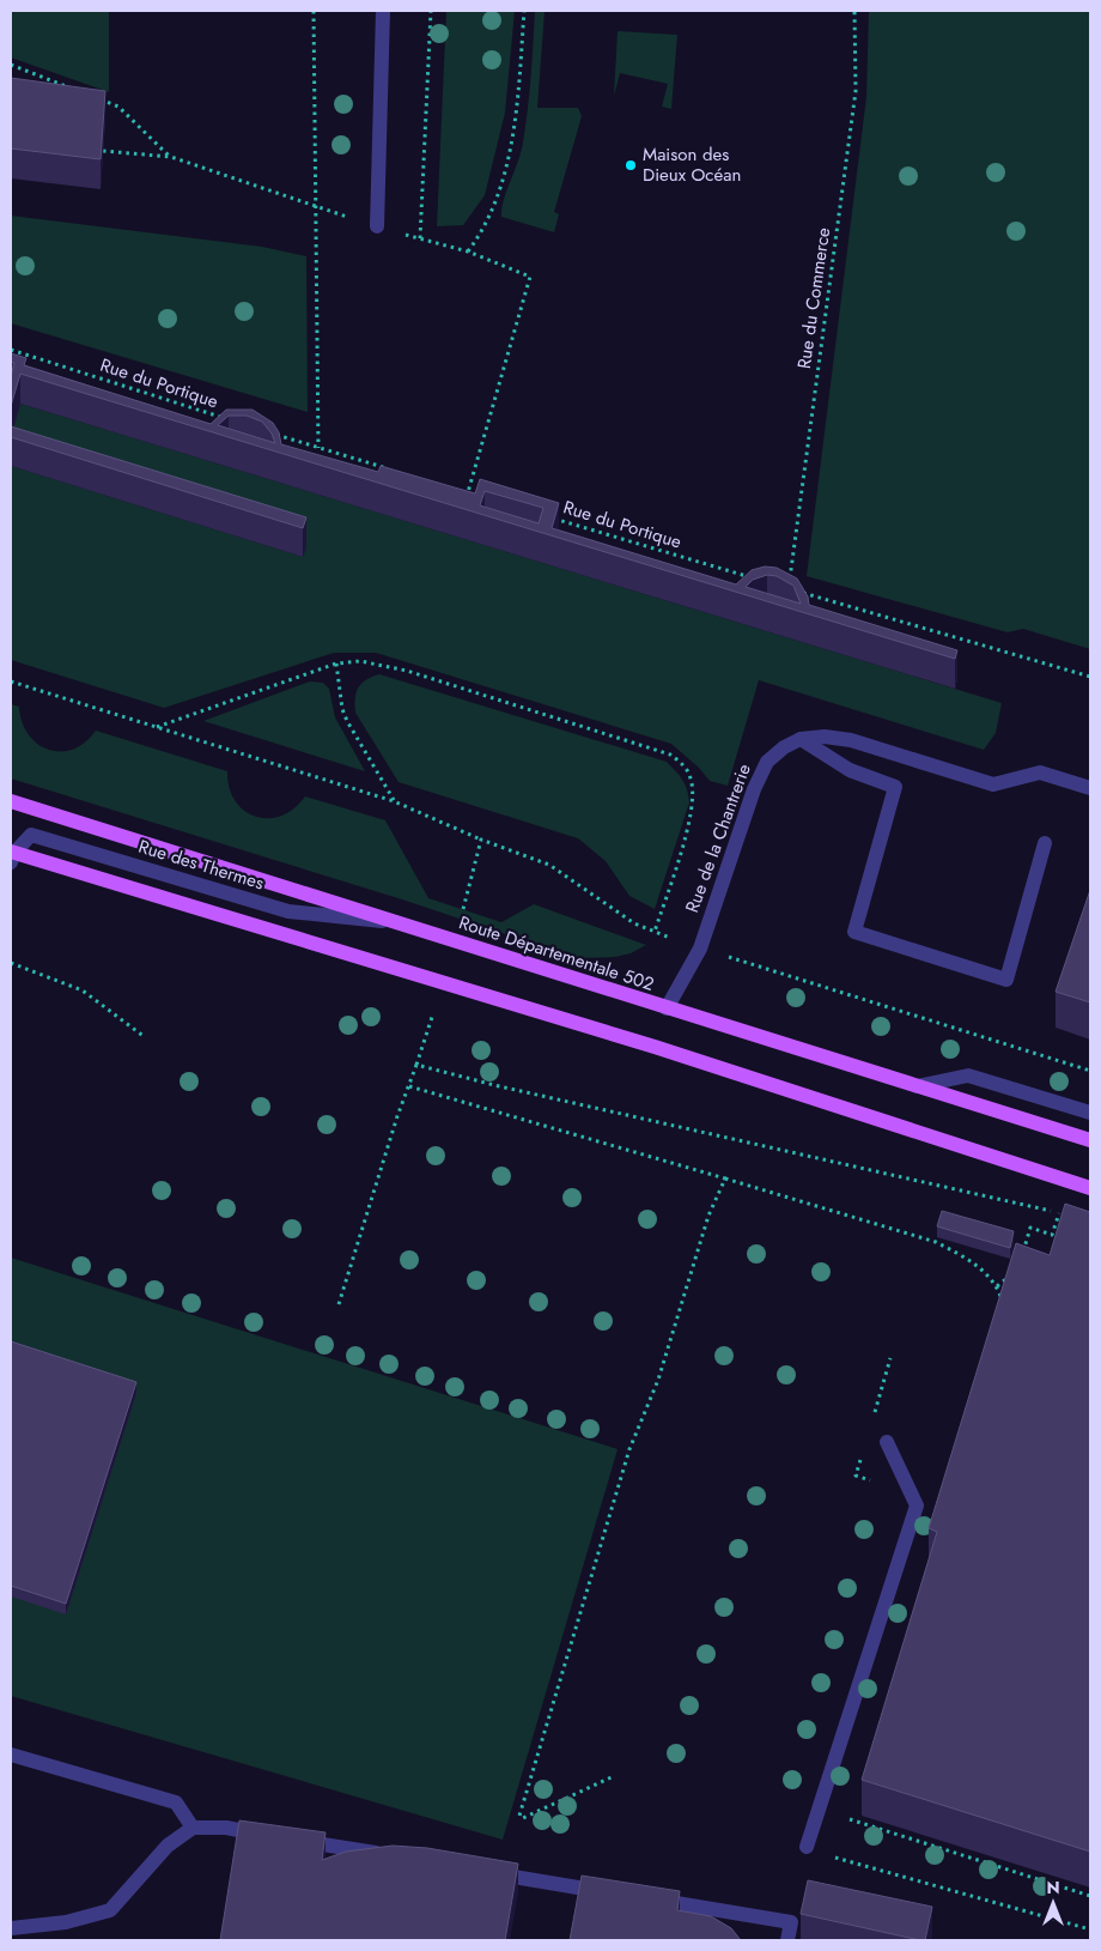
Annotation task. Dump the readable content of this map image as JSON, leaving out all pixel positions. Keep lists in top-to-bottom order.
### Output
{
  "streets": {
    "main road": ["Route Départementale 502"],
    "street": ["Rue de la Chantrerie", "Rue des Thermes"],
    "path": ["Rue du Commerce", "Rue du Portique"]
  },
  "crossings": [
    ["Rue de la Chantrerie", "Route Départementale 502"],
    ["Rue des Thermes", "Route Départementale 502"]
  ],
  "places": ["Maison des Dieux Océan"],
  "north": "top"
}
